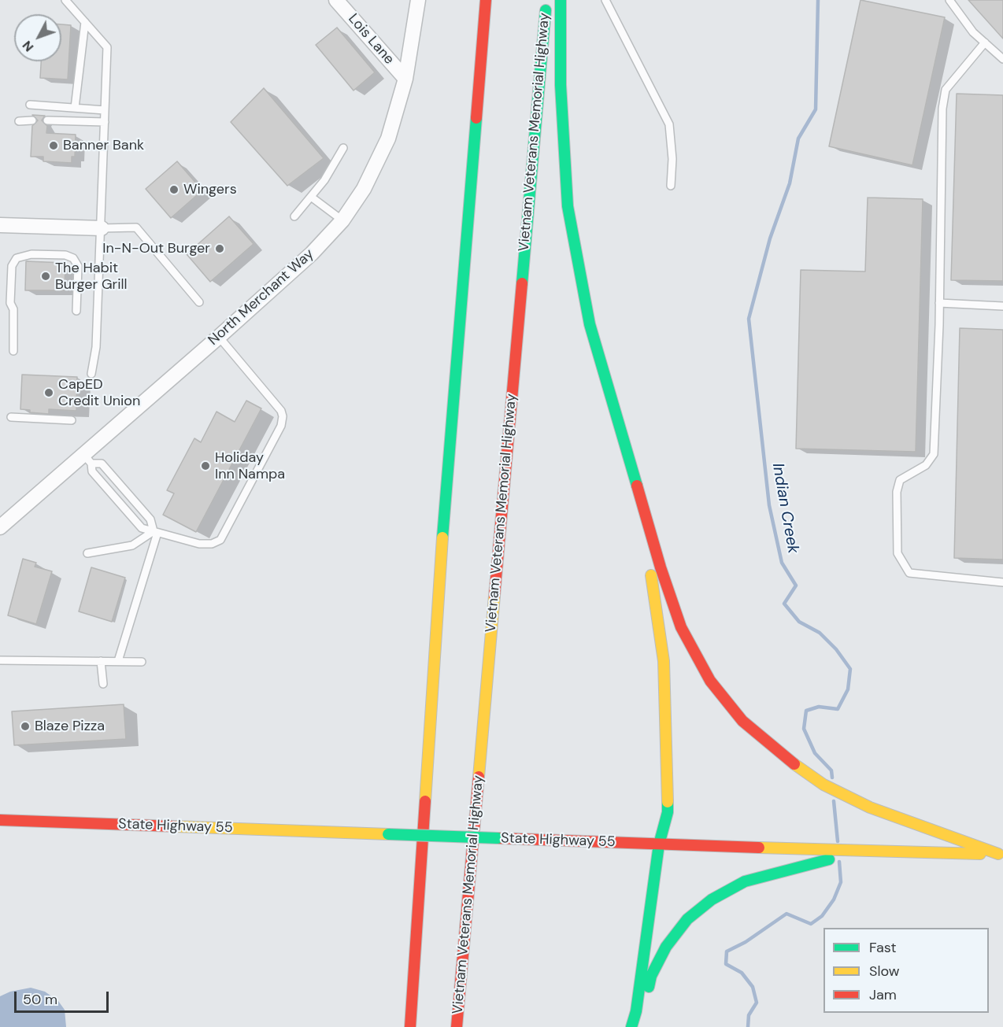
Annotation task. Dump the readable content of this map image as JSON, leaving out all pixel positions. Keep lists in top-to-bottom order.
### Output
{
  "streets": {
    "highway": ["Vietnam Veterans Memorial Highway", "State Highway 55"],
    "street": ["Lois Lane", "North Merchant Way"]
  },
  "crossings": [
    ["Lois Lane", "North Merchant Way"]
  ],
  "water": ["Indian Creek"],
  "places": [
    "Banner Bank",
    "Wingers",
    "In-N-Out Burger",
    "The Habit Burger Grill",
    "CapED Credit Union",
    "Holiday Inn Nampa",
    "Blaze Pizza"
  ],
  "legend": ["Fast", "Slow", "Jam"],
  "scale_bar": "50 m",
  "north": "bottom left"
}
